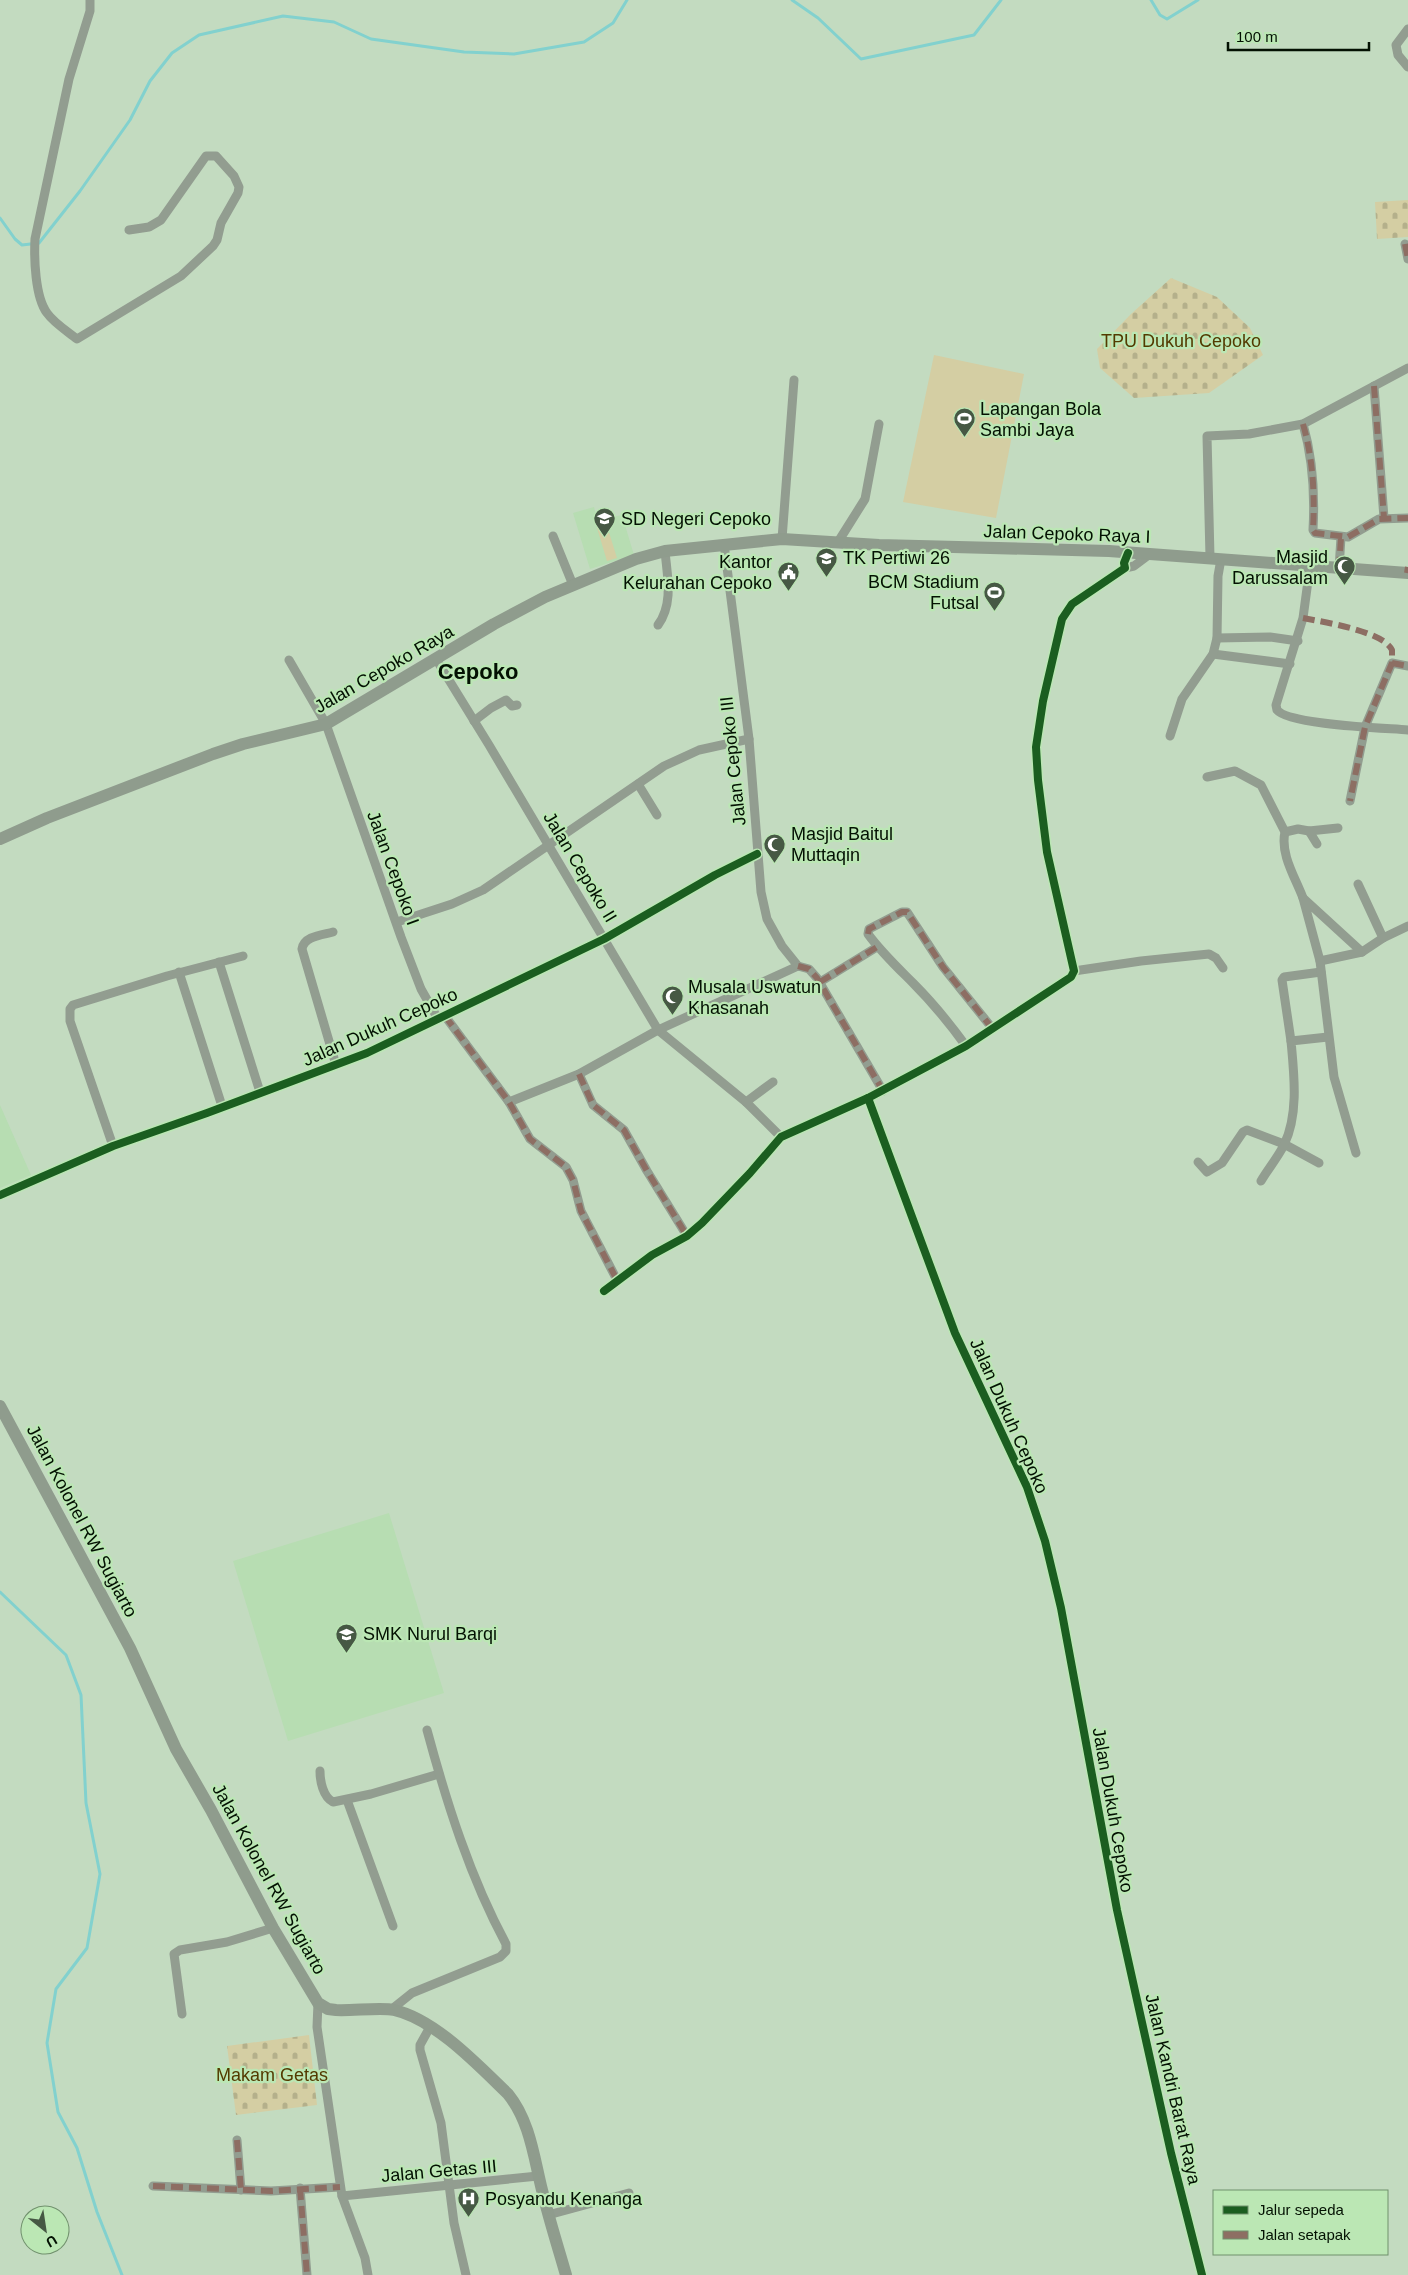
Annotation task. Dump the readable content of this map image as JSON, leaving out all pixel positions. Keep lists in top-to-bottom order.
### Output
{
  "streets": {
    "main road": ["Jalan Cepoko Raya I", "Jalan Cepoko Raya", "Jalan Kolonel RW Sugiarto"],
    "street": [
      "Jalan Cepoko III",
      "Jalan Cepoko II",
      "Jalan Cepoko I",
      "Jalan Dukuh Cepoko",
      "Jalan Kandri Barat Raya",
      "Jalan Getas III"
    ]
  },
  "crossings": [
    ["Jalan Cepoko Raya I", "Jalan Cepoko Raya"],
    ["Jalan Cepoko Raya I", "Jalan Cepoko III"],
    ["Jalan Cepoko Raya", "Jalan Cepoko III"],
    ["Jalan Cepoko Raya", "Jalan Cepoko II"],
    ["Jalan Cepoko Raya", "Jalan Cepoko I"],
    ["Jalan Cepoko III", "Jalan Dukuh Cepoko"],
    ["Jalan Cepoko II", "Jalan Dukuh Cepoko"],
    ["Jalan Cepoko I", "Jalan Dukuh Cepoko"],
    ["Jalan Dukuh Cepoko", "Jalan Kandri Barat Raya"],
    ["Jalan Kolonel RW Sugiarto", "Jalan Getas III"]
  ],
  "districts": ["Cepoko"],
  "parks": ["TPU Dukuh Cepoko", "Makam Getas"],
  "places": {
    "sports": ["Lapangan Bola Sambi Jaya", "BCM Stadium Futsal"],
    "school or university": ["SD Negeri Cepoko", "TK Pertiwi 26", "SMK Nurul Barqi"],
    "mosque": ["Masjid Darussalam", "Masjid Baitul Muttaqin", "Musala Uswatun Khasanah"],
    "public building": ["Kantor Kelurahan Cepoko"],
    "hospital": ["Posyandu Kenanga"]
  },
  "legend": ["Jalur sepeda", "Jalan setapak"],
  "scale_bar": "100 m",
  "north": "bottom right"
}
